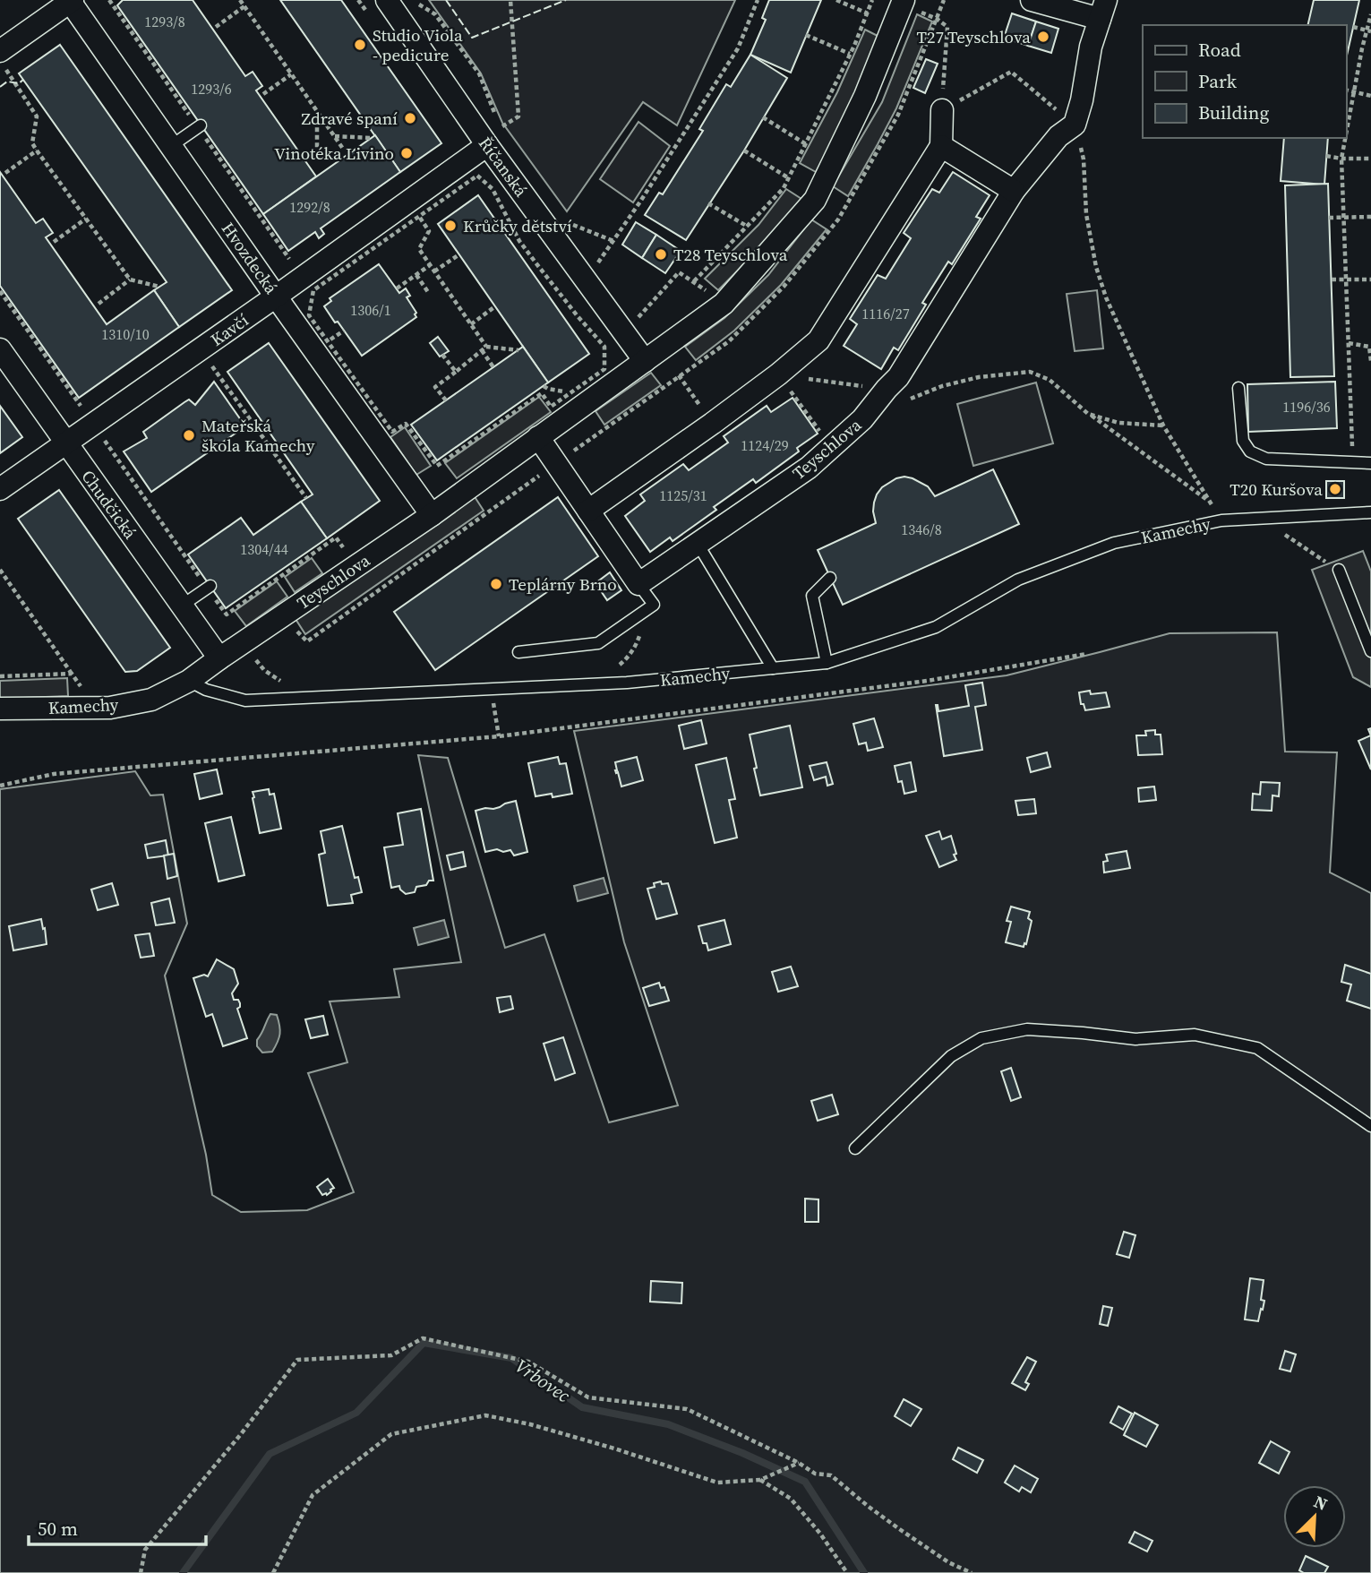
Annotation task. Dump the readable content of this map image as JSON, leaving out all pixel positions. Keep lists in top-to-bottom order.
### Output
{
  "streets": {
    "street": [
      "Říčanská",
      "Hvozdecká",
      "Kavčí",
      "Teyschlova",
      "Chudčická",
      "Kamechy"
    ]
  },
  "crossings": [
    ["Říčanská", "Kavčí"],
    ["Říčanská", "Teyschlova"],
    ["Hvozdecká", "Kavčí"],
    ["Hvozdecká", "Teyschlova"],
    ["Kavčí", "Chudčická"],
    ["Teyschlova", "Chudčická"],
    ["Teyschlova", "Kamechy"]
  ],
  "water": ["Vrbovec"],
  "places": [
    "T27 Teyschlova",
    "Studio Viola - pedicure",
    "Zdravé spaní",
    "Vinotéka Livino",
    "Krůčky dětství",
    "T28 Teyschlova",
    "Mateřská škola Kamechy",
    "T20 Kuršova",
    "Teplárny Brno"
  ],
  "house_numbers": [
    "1293/8",
    "1293/6",
    "1292/8",
    "1306/1",
    "1116/27",
    "1310/10",
    "1196/36",
    "1124/29",
    "1125/31",
    "1346/8",
    "1304/44"
  ],
  "legend": ["Road", "Park", "Building"],
  "scale_bar": "50 m",
  "north": "top right"
}
